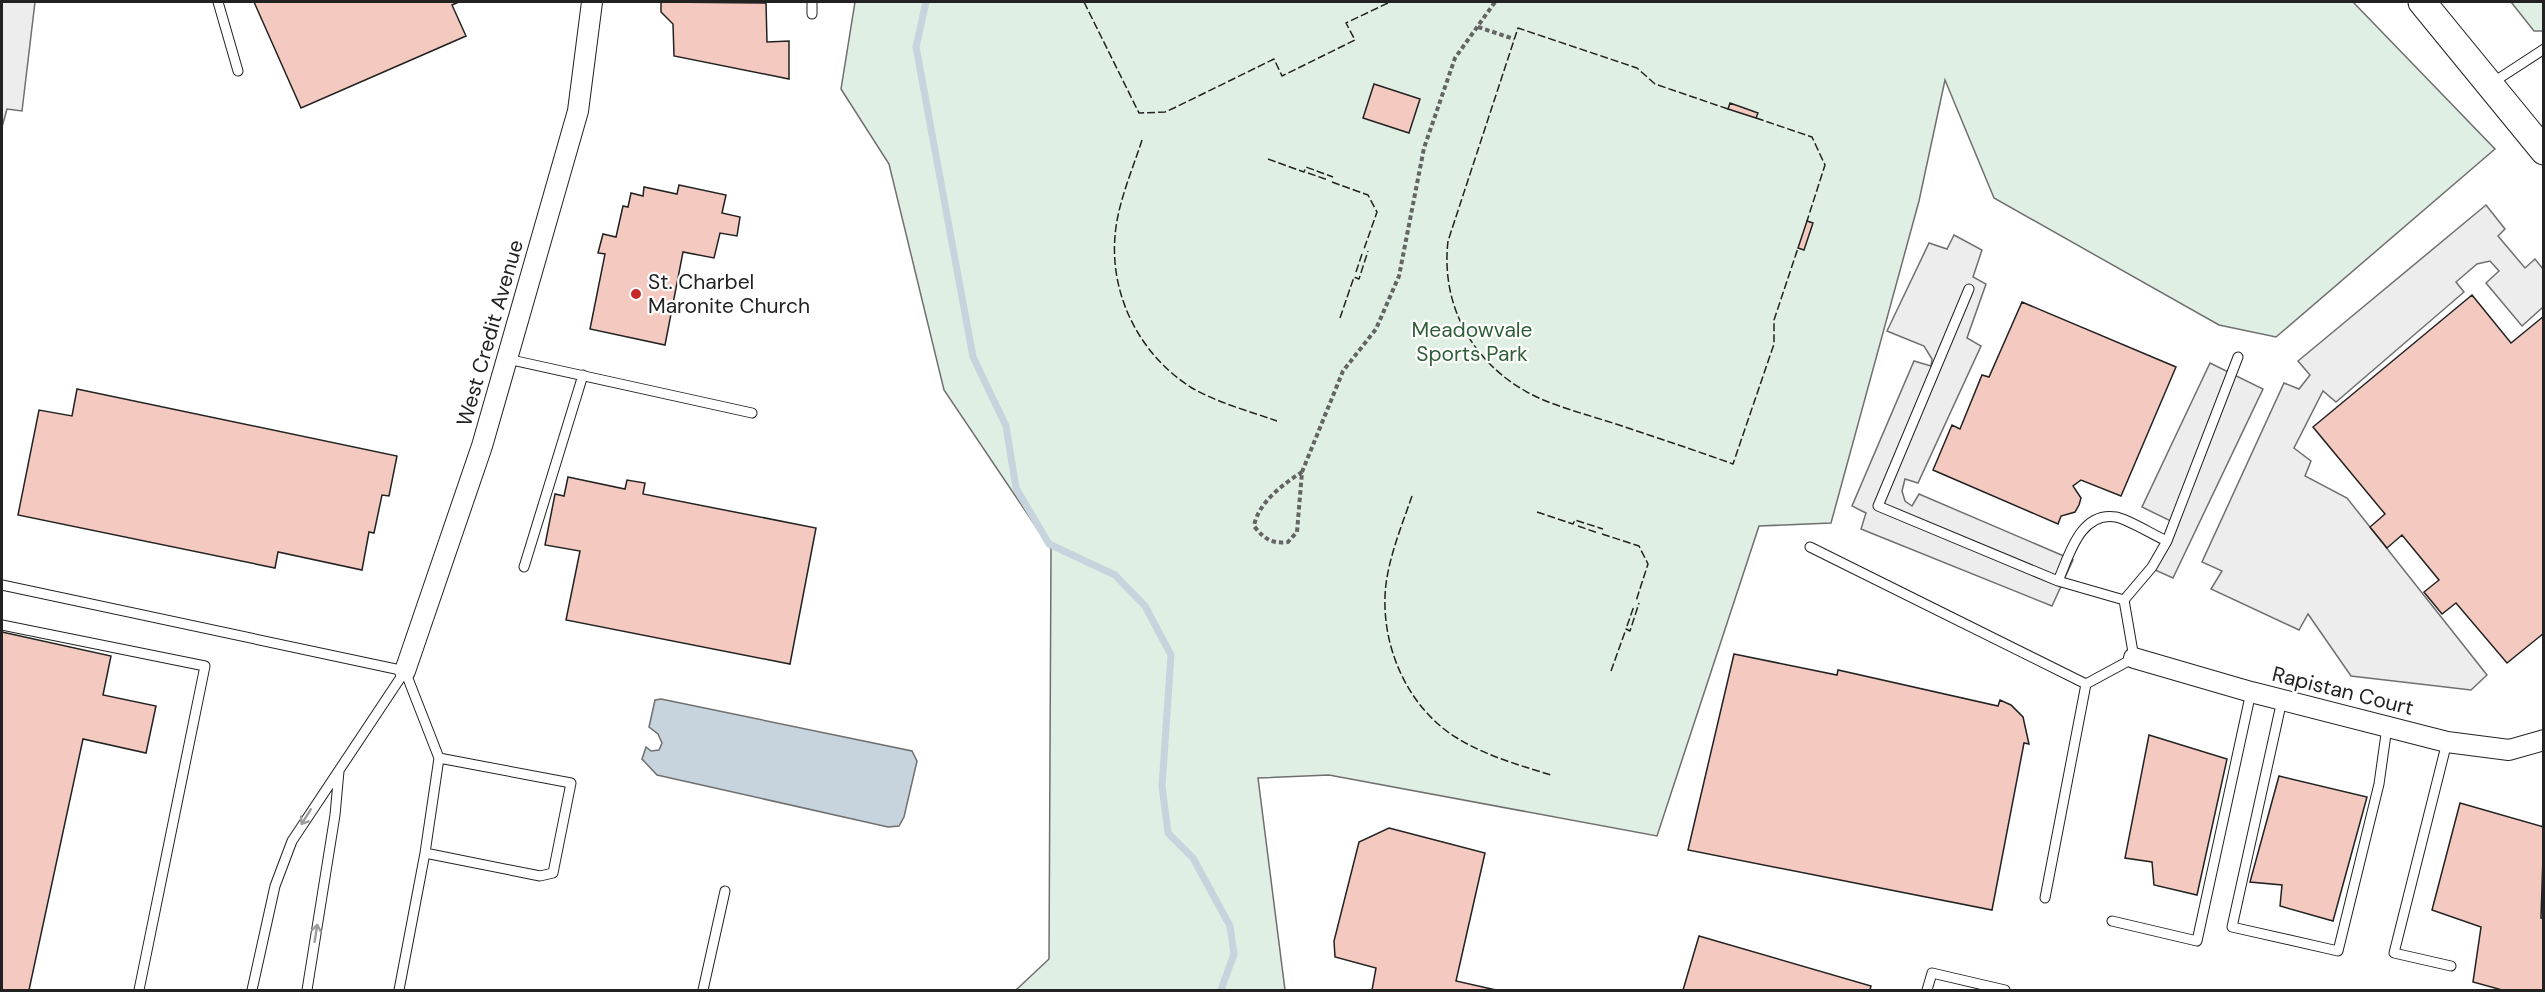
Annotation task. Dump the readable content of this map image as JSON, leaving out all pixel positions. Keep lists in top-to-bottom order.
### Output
{
  "streets": {
    "street": ["West Credit Avenue", "Rapistan Court"]
  },
  "parks": ["Meadowvale Sports Park"],
  "places": ["St. Charbel Maronite Church"]
}
